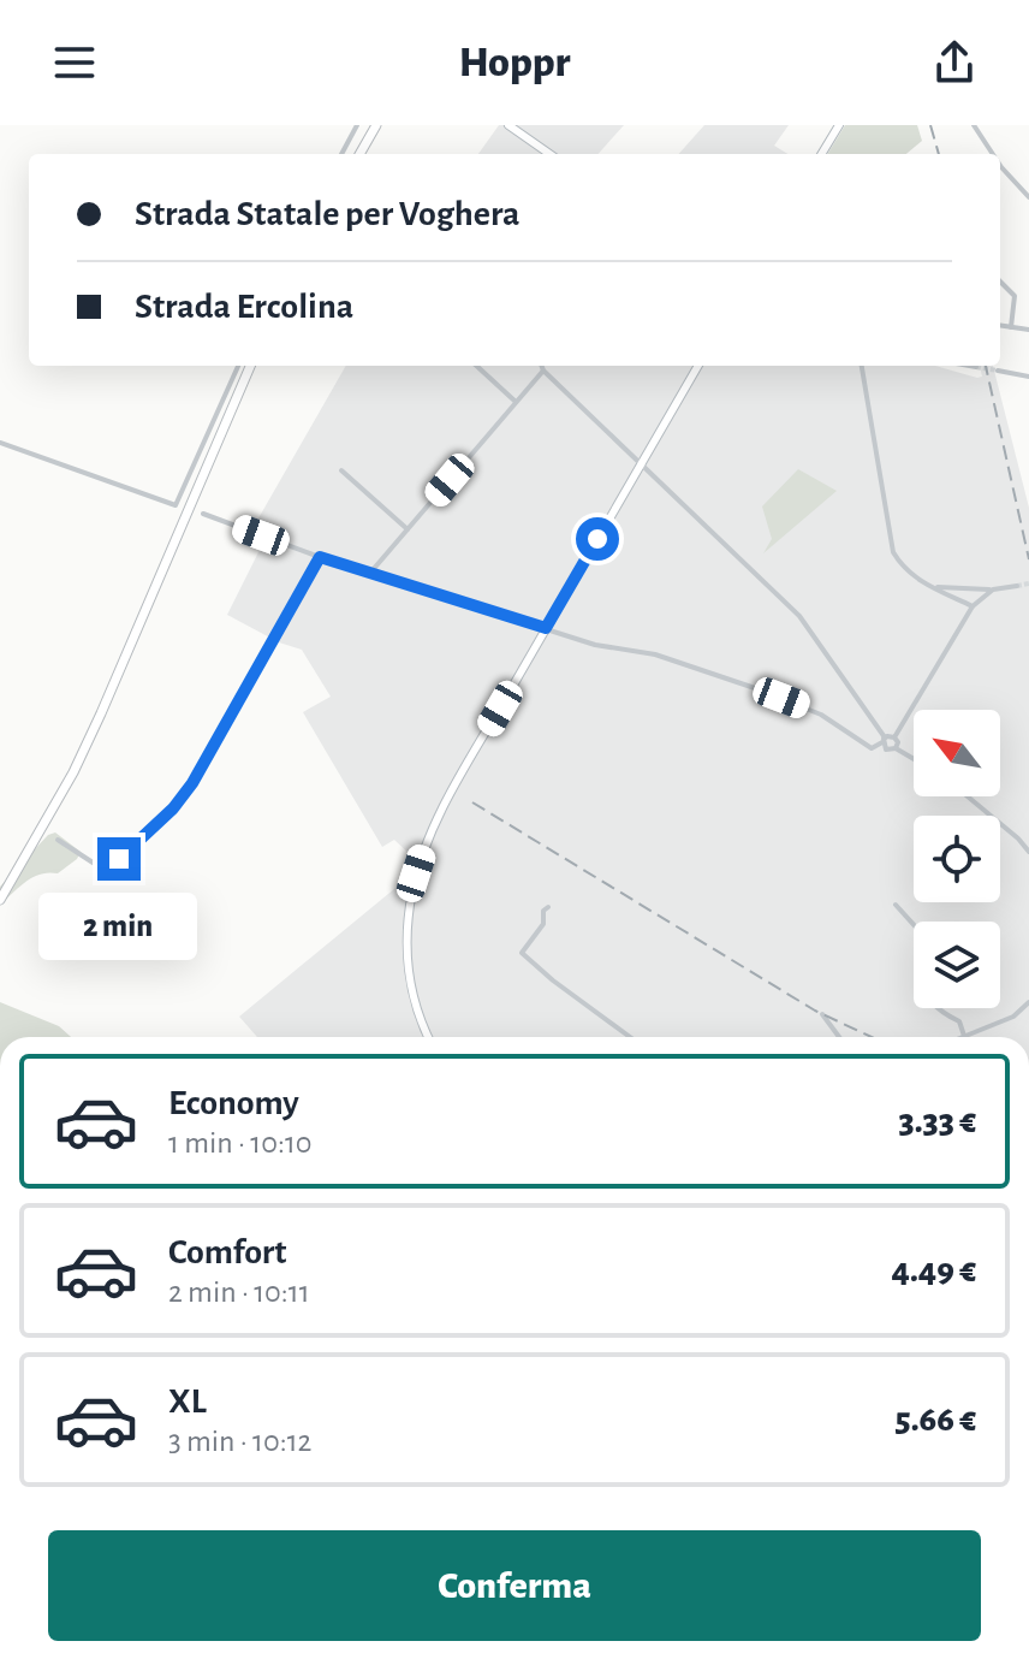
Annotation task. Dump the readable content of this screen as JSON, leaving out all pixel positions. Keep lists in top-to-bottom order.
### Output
{
  "north": "top left",
  "page": {
    "header": "Hoppr",
    "banner": ["Strada Statale per Voghera", "Strada Ercolina"],
    "bubble": "2 min",
    "list": [
      {
        "name": "Economy",
        "note": "1 min · 10:10",
        "value": "3.33 €"
      },
      {
        "name": "Comfort",
        "note": "2 min · 10:11",
        "value": "4.49 €"
      },
      {
        "name": "XL",
        "note": "3 min · 10:12",
        "value": "5.66 €"
      }
    ],
    "buttons": "Conferma"
  }
}
